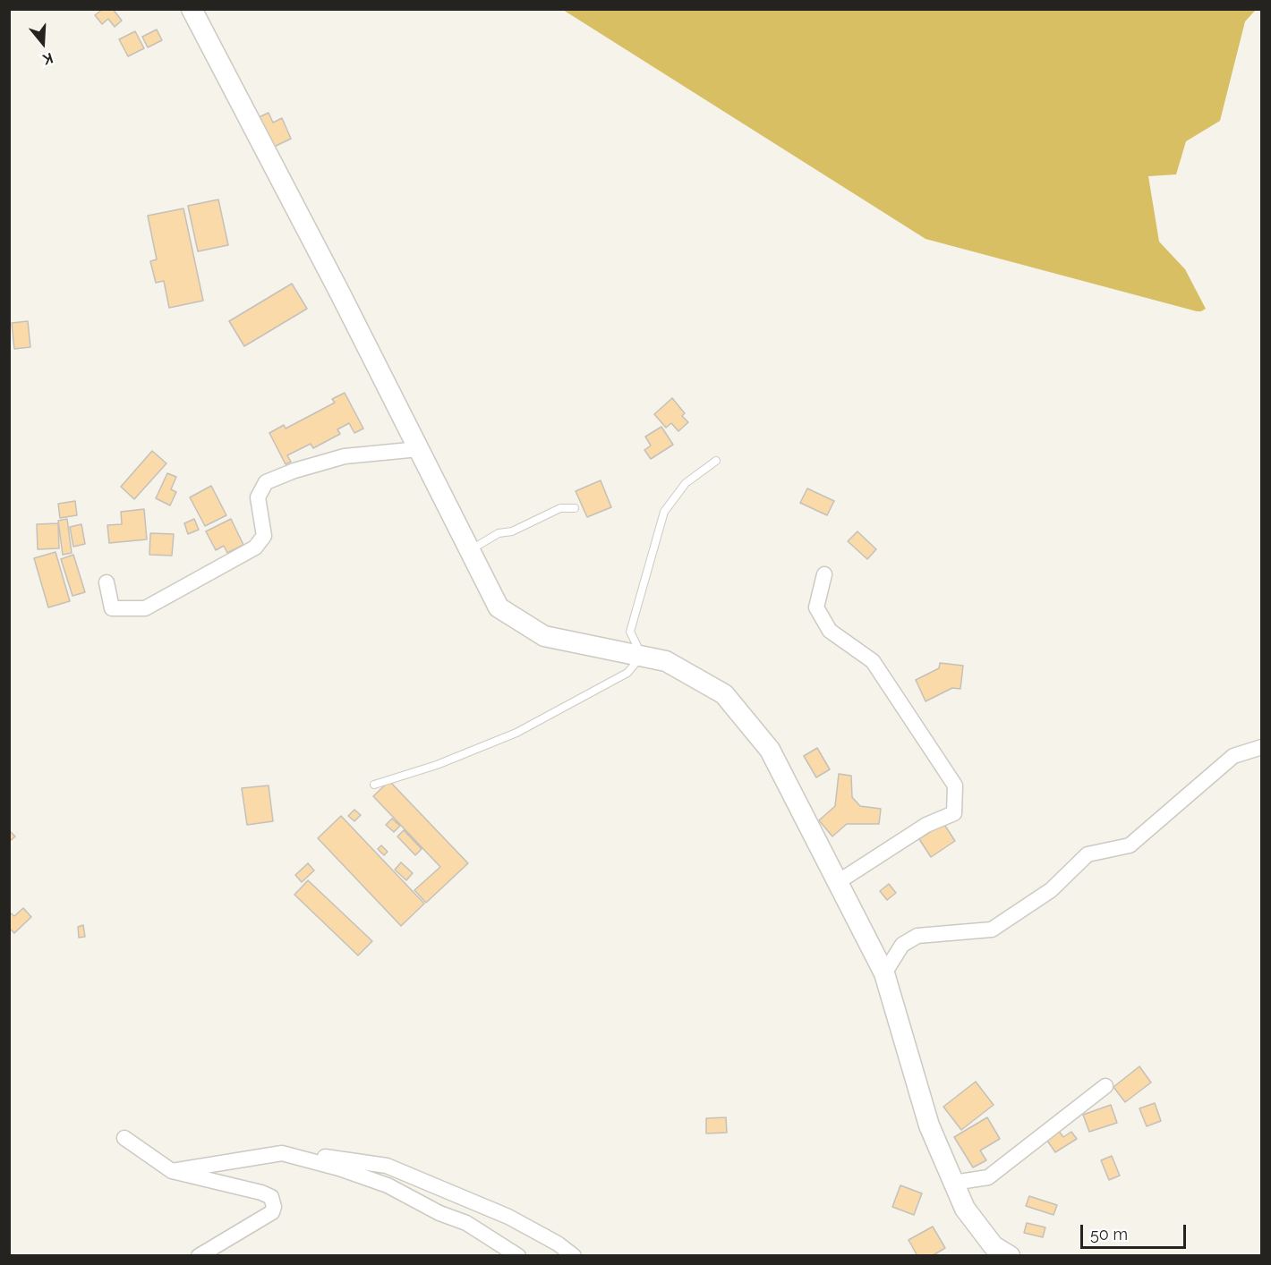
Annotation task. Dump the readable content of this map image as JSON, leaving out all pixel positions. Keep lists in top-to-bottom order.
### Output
{
  "scale_bar": "50 m",
  "north": "bottom"
}
